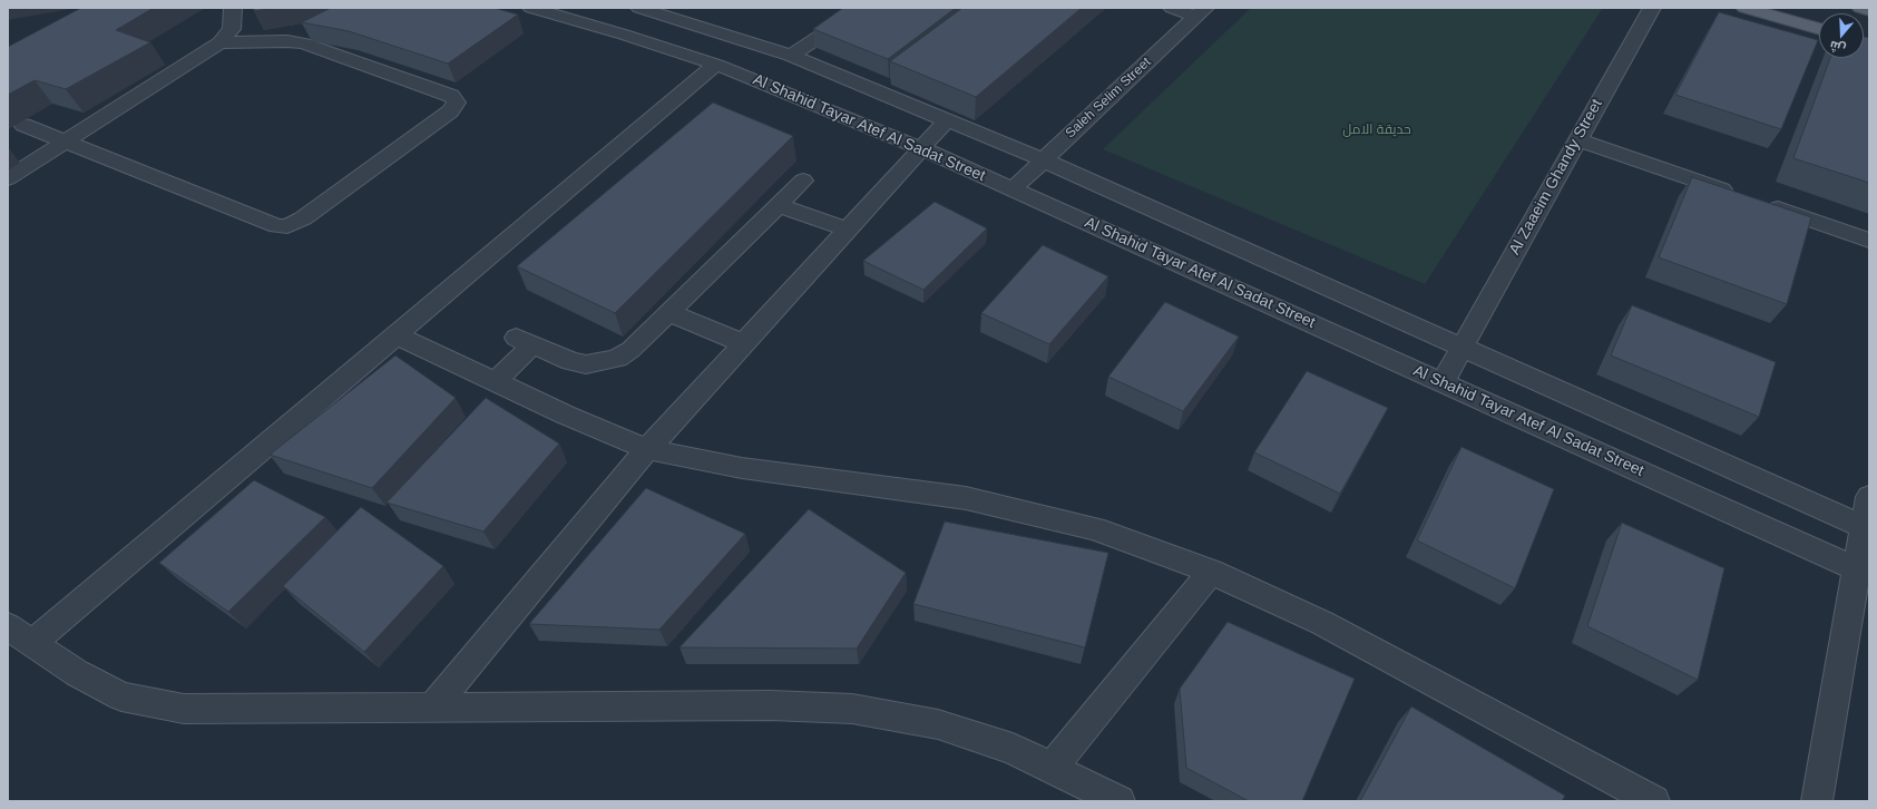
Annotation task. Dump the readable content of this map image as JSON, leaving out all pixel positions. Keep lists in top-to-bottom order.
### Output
{
  "streets": {
    "street": ["Saleh Selim Street", "Al Shahid Tayar Atef Al Sadat Street", "Al Zaaeim Ghandy Street"]
  },
  "crossings": [
    ["Saleh Selim Street", "Al Shahid Tayar Atef Al Sadat Street"],
    ["Al Shahid Tayar Atef Al Sadat Street", "Al Zaaeim Ghandy Street"]
  ],
  "parks": ["حديقة الامل"],
  "north": "bottom"
}
